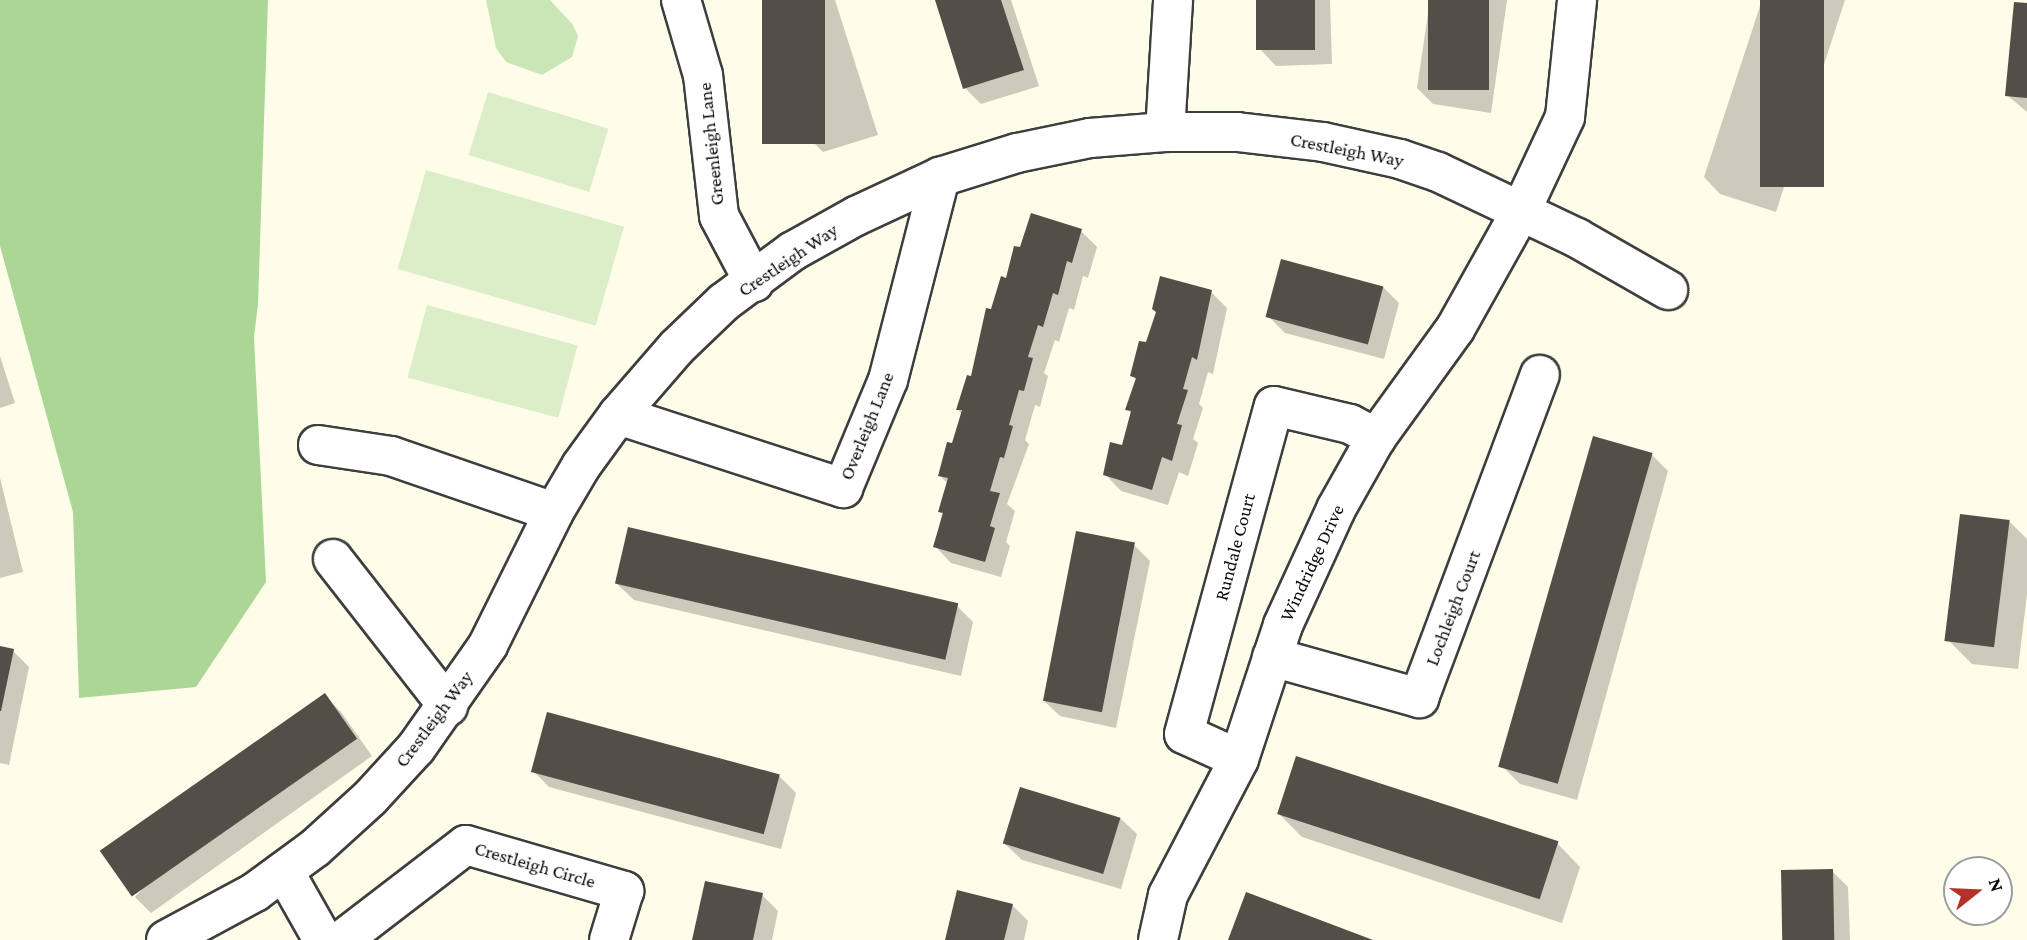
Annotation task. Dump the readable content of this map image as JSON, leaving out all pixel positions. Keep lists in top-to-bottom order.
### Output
{
  "streets": {
    "street": [
      "Greenleigh Lane",
      "Crestleigh Way",
      "Overleigh Lane",
      "Rundale Court",
      "Windridge Drive",
      "Lochleigh Court",
      "Crestleigh Circle"
    ]
  },
  "crossings": [
    ["Greenleigh Lane", "Crestleigh Way"],
    ["Crestleigh Way", "Overleigh Lane"],
    ["Crestleigh Way", "Windridge Drive"],
    ["Rundale Court", "Windridge Drive"],
    ["Windridge Drive", "Lochleigh Court"]
  ],
  "north": "right"
}
